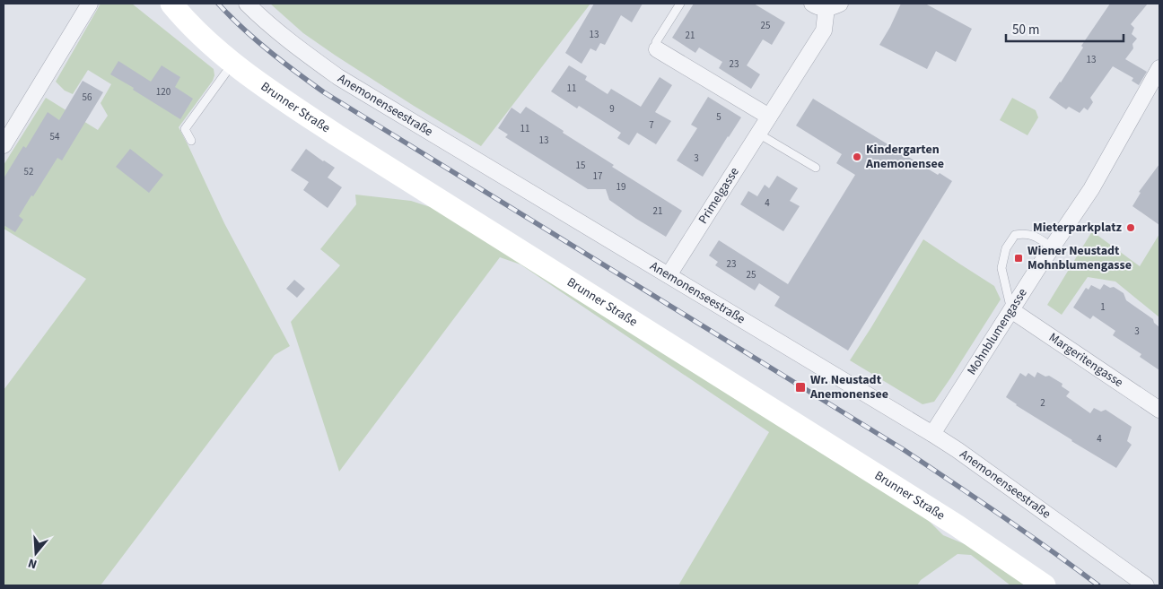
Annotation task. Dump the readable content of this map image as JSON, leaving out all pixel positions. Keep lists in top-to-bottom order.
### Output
{
  "streets": {
    "main road": ["Brunner Straße"],
    "street": [
      "Anemonenseestraße",
      "Primelgasse",
      "Mohnblumengasse",
      "Margeritengasse"
    ]
  },
  "crossings": [
    ["Anemonenseestraße", "Primelgasse"],
    ["Anemonenseestraße", "Mohnblumengasse"],
    ["Mohnblumengasse", "Margeritengasse"]
  ],
  "places": {
    "other": ["Kindergarten Anemonensee", "Mieterparkplatz"],
    "transit": ["Wiener Neustadt Mohnblumengasse", "Wr. Neustadt Anemonensee"]
  },
  "house_numbers": [
    "25",
    "13",
    "21",
    "13",
    "23",
    "11",
    "120",
    "56",
    "9",
    "5",
    "7",
    "11",
    "54",
    "13",
    "3",
    "15",
    "52",
    "17",
    "19",
    "4",
    "21",
    "23",
    "25",
    "1",
    "3",
    "2",
    "4"
  ],
  "scale_bar": "50 m",
  "north": "bottom"
}
